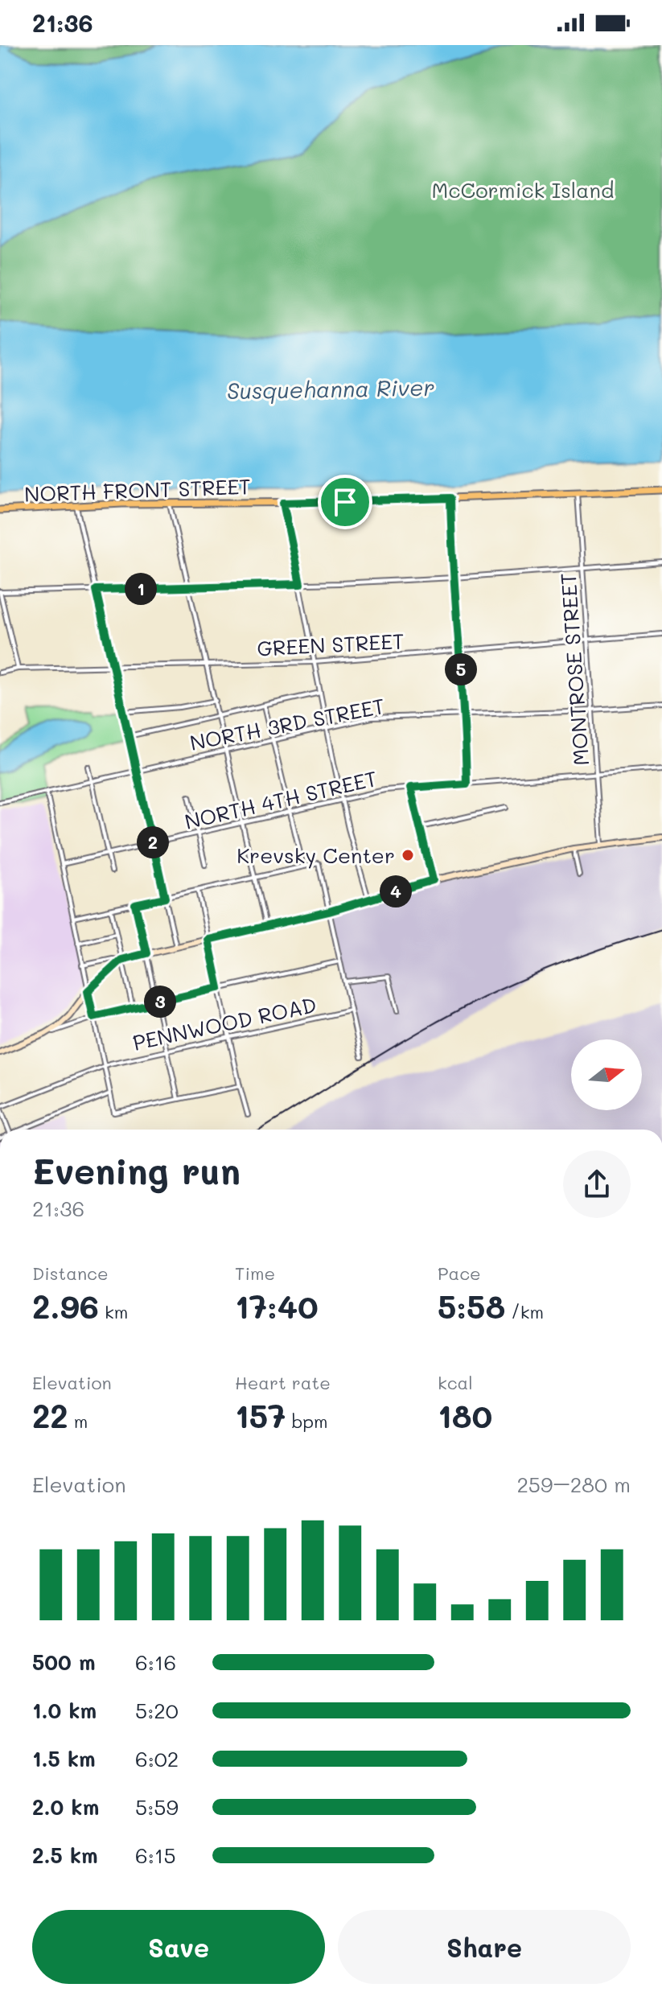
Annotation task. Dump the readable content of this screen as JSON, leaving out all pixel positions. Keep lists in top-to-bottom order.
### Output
{
  "streets": {
    "main road": ["NORTH FRONT STREET"],
    "street": [
      "GREEN STREET",
      "MONTROSE STREET",
      "NORTH 3RD STREET",
      "NORTH 4TH STREET",
      "PENNWOOD ROAD"
    ]
  },
  "crossings": [
    ["NORTH FRONT STREET", "MONTROSE STREET"],
    ["GREEN STREET", "MONTROSE STREET"],
    ["MONTROSE STREET", "NORTH 3RD STREET"],
    ["MONTROSE STREET", "NORTH 4TH STREET"]
  ],
  "water": ["Susquehanna River"],
  "parks": ["McCormick Island"],
  "places": ["Krevsky Center"],
  "north": "right",
  "page": {
    "status": "21:36",
    "pins": [
      "1",
      "5",
      "2",
      "4",
      "3"
    ],
    "heading": ["Evening run", "21:36"],
    "stats": [
      ["Distance", "2.96 km"],
      ["Time", "17:40"],
      ["Pace", "5:58 /km"],
      ["Elevation", "22 m"],
      ["Heart rate", "157 bpm"],
      ["kcal", "180"]
    ],
    "chart": ["Elevation", "259–280 m"],
    "list": [
      {
        "name": "500 m",
        "note": "6:16"
      },
      {
        "name": "1.0 km",
        "note": "5:20"
      },
      {
        "name": "1.5 km",
        "note": "6:02"
      },
      {
        "name": "2.0 km",
        "note": "5:59"
      },
      {
        "name": "2.5 km",
        "note": "6:15"
      }
    ],
    "buttons": ["Save", "Share"]
  }
}
